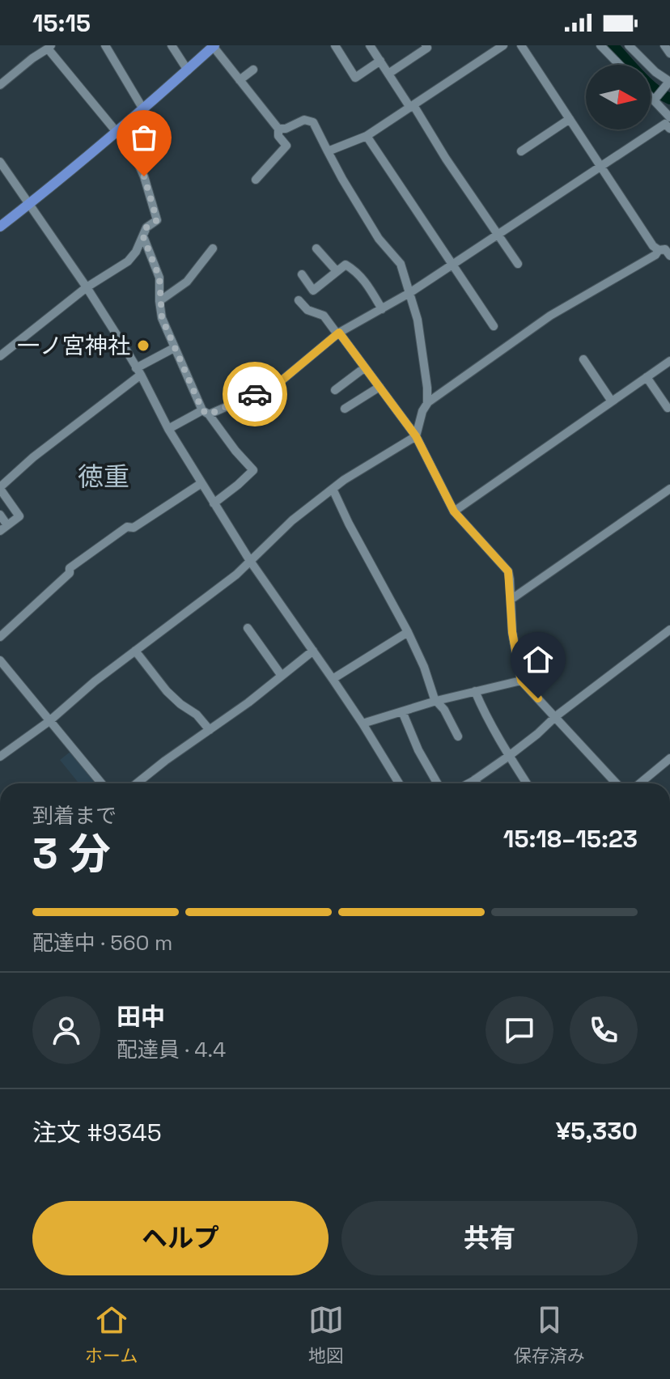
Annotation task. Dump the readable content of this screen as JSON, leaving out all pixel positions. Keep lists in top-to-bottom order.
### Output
{
  "districts": ["徳重"],
  "places": ["一ノ宮神社"],
  "north": "right",
  "page": {
    "status": "15:15",
    "heading": ["3 分", "到着まで", "15:18–15:23"],
    "panel": [
      "田中",
      "配達員 · 4.4",
      "注文 #9345",
      "¥5,330"
    ],
    "bar": "配達中 · 560 m",
    "buttons": ["ヘルプ", "共有"],
    "tabs": ["ホーム", "地図", "保存済み"]
  }
}
